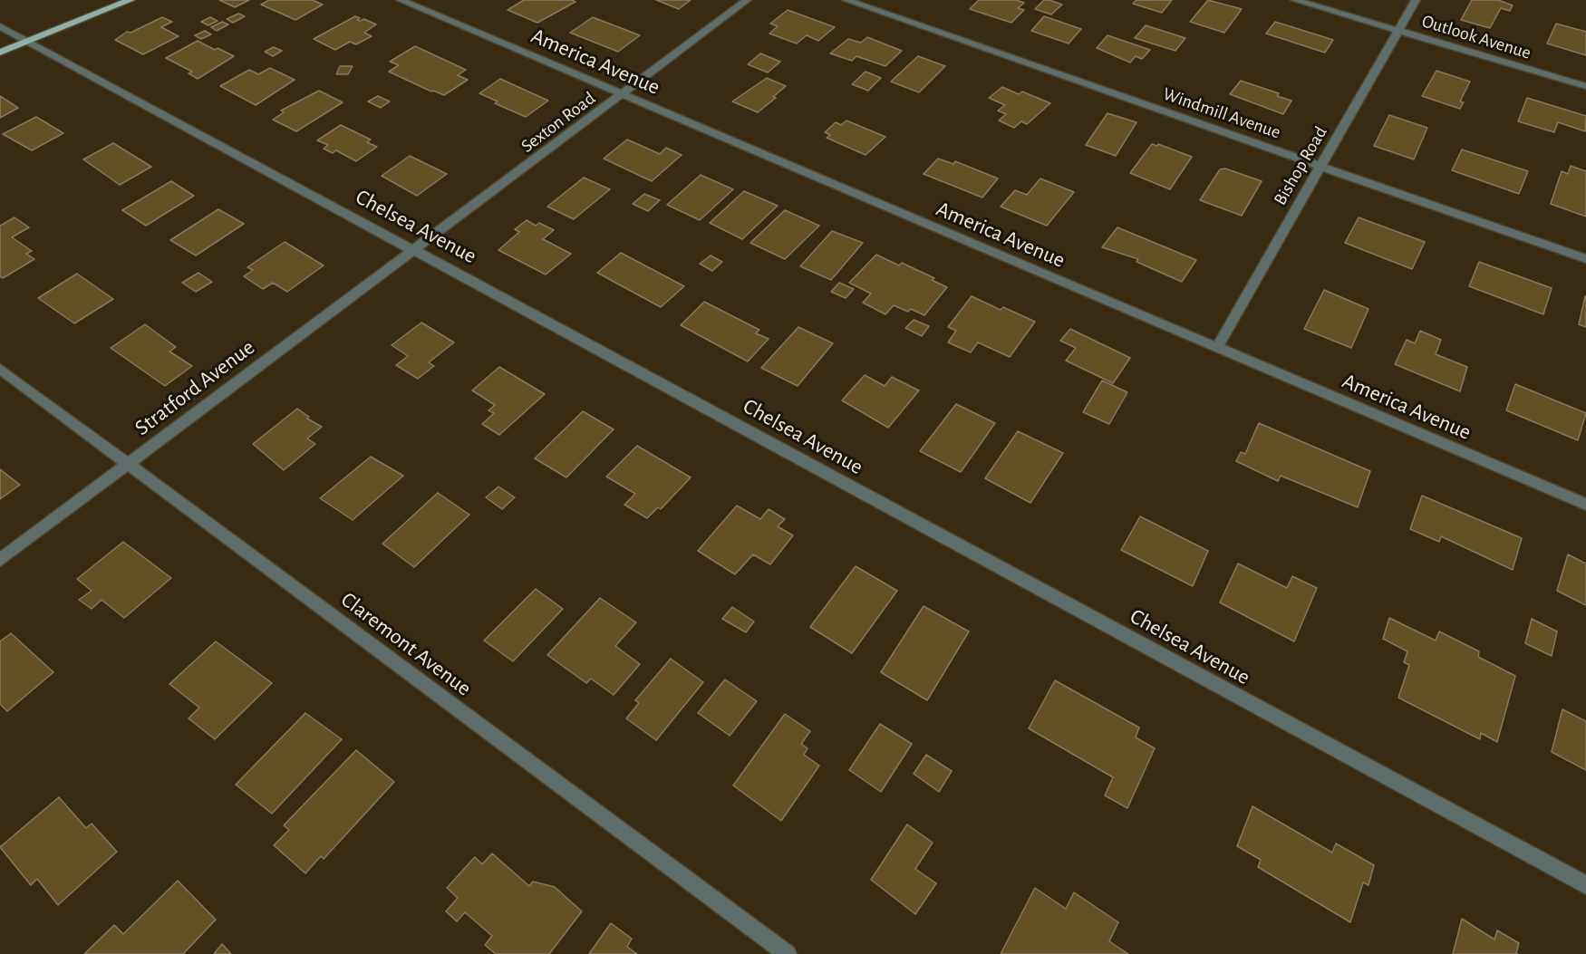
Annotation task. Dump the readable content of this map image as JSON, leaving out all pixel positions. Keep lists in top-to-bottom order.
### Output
{
  "streets": {
    "street": [
      "Outlook Avenue",
      "America Avenue",
      "Windmill Avenue",
      "Sexton Road",
      "Bishop Road",
      "Chelsea Avenue",
      "Stratford Avenue",
      "Claremont Avenue"
    ]
  },
  "crossings": [
    ["Outlook Avenue", "Bishop Road"],
    ["America Avenue", "Sexton Road"],
    ["America Avenue", "Bishop Road"],
    ["Windmill Avenue", "Bishop Road"],
    ["Sexton Road", "Chelsea Avenue"],
    ["Sexton Road", "Stratford Avenue"],
    ["Chelsea Avenue", "Stratford Avenue"],
    ["Stratford Avenue", "Claremont Avenue"]
  ]
}
